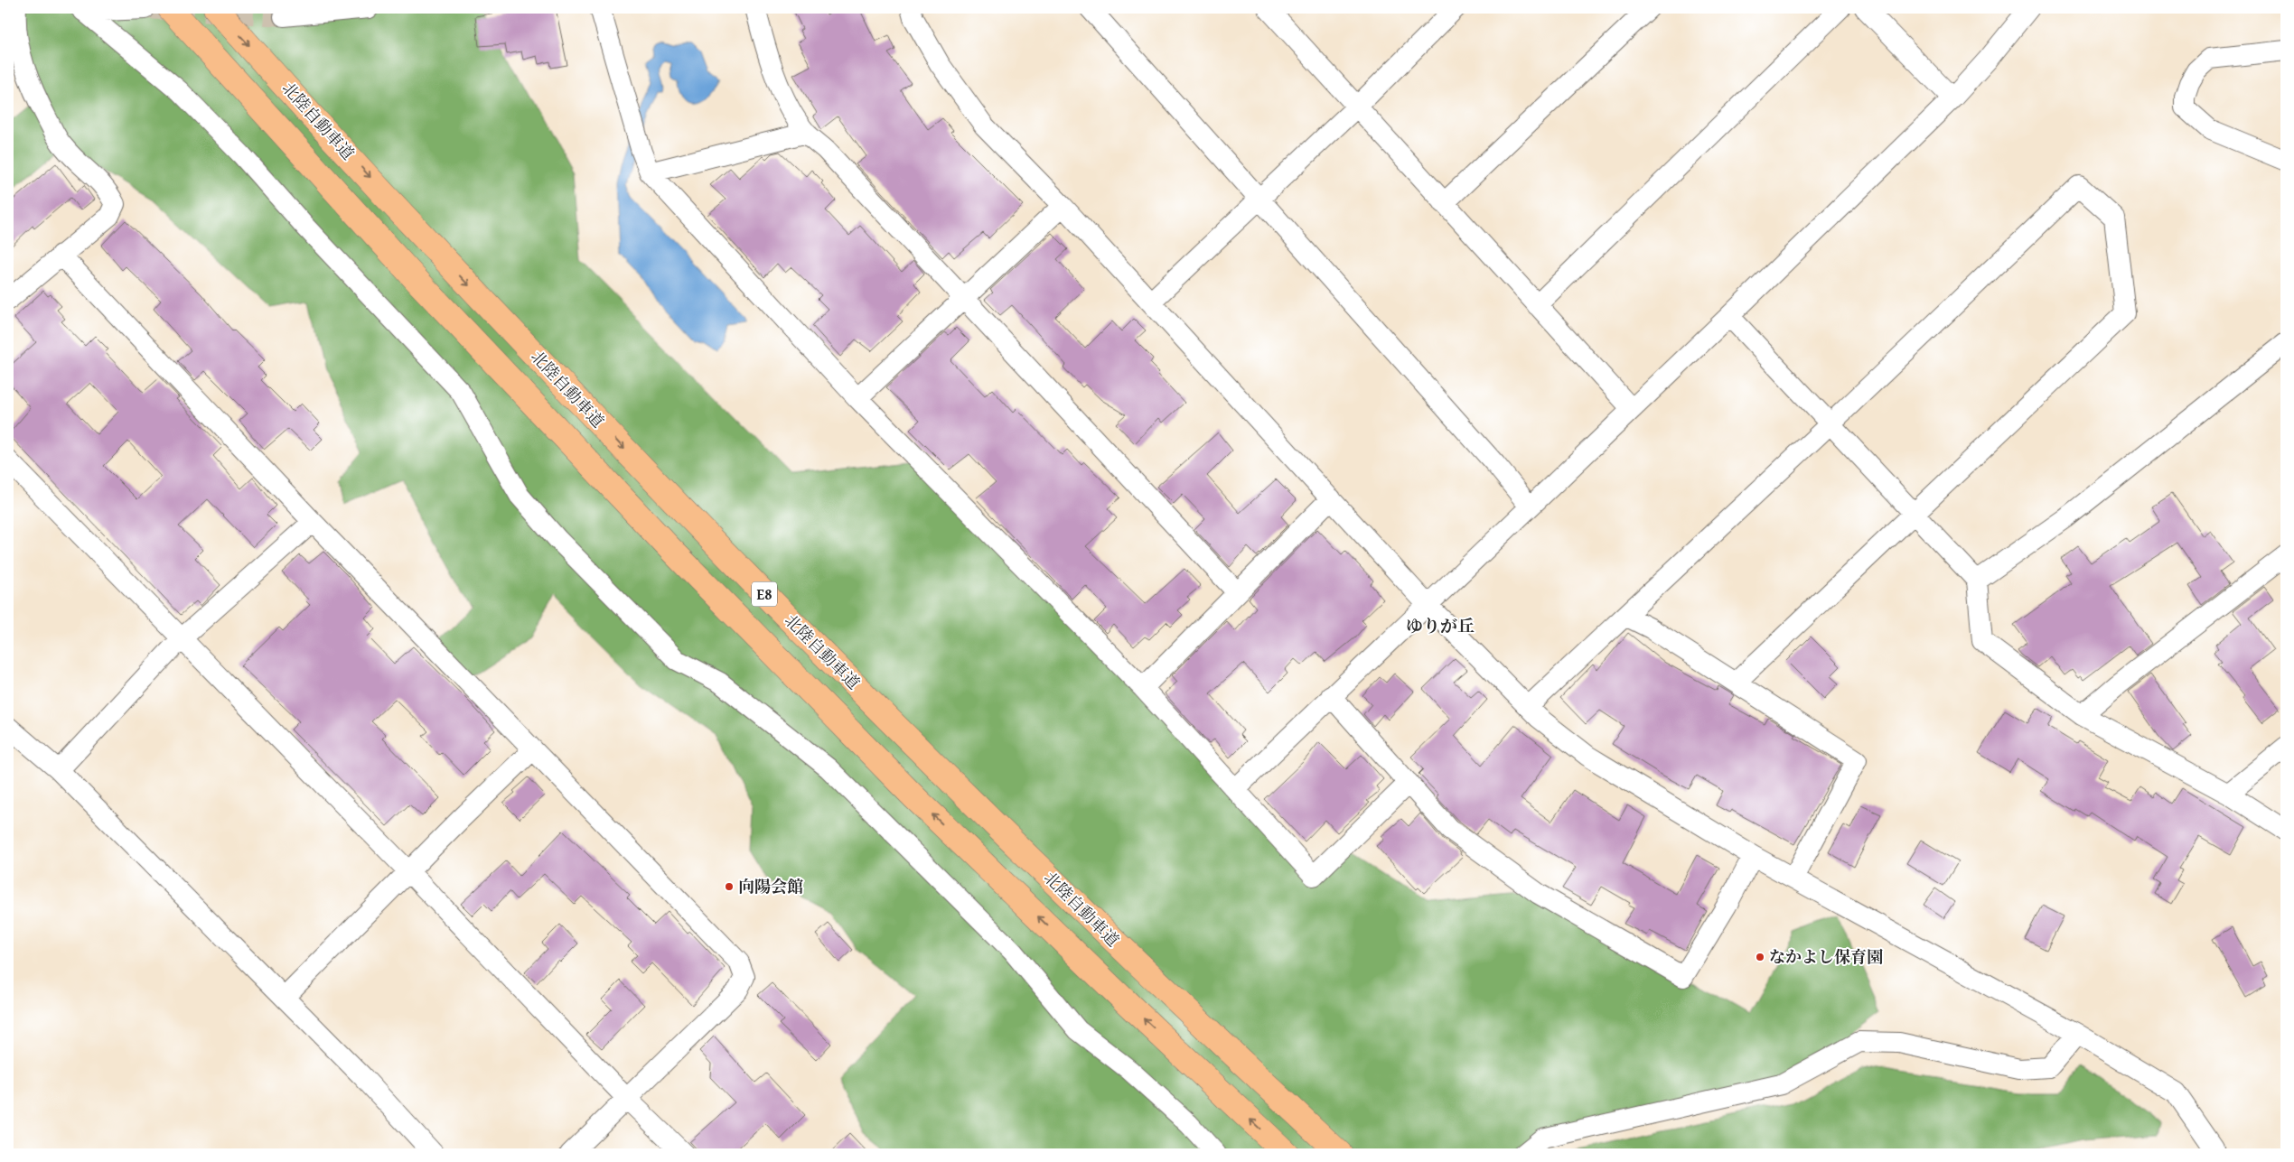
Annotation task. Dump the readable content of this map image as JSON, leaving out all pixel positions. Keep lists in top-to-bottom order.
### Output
{
  "streets": {
    "highway": ["北陸自動車道", "E8"]
  },
  "districts": ["ゆりが丘"],
  "places": ["向陽会館", "なかよし保育園"]
}
